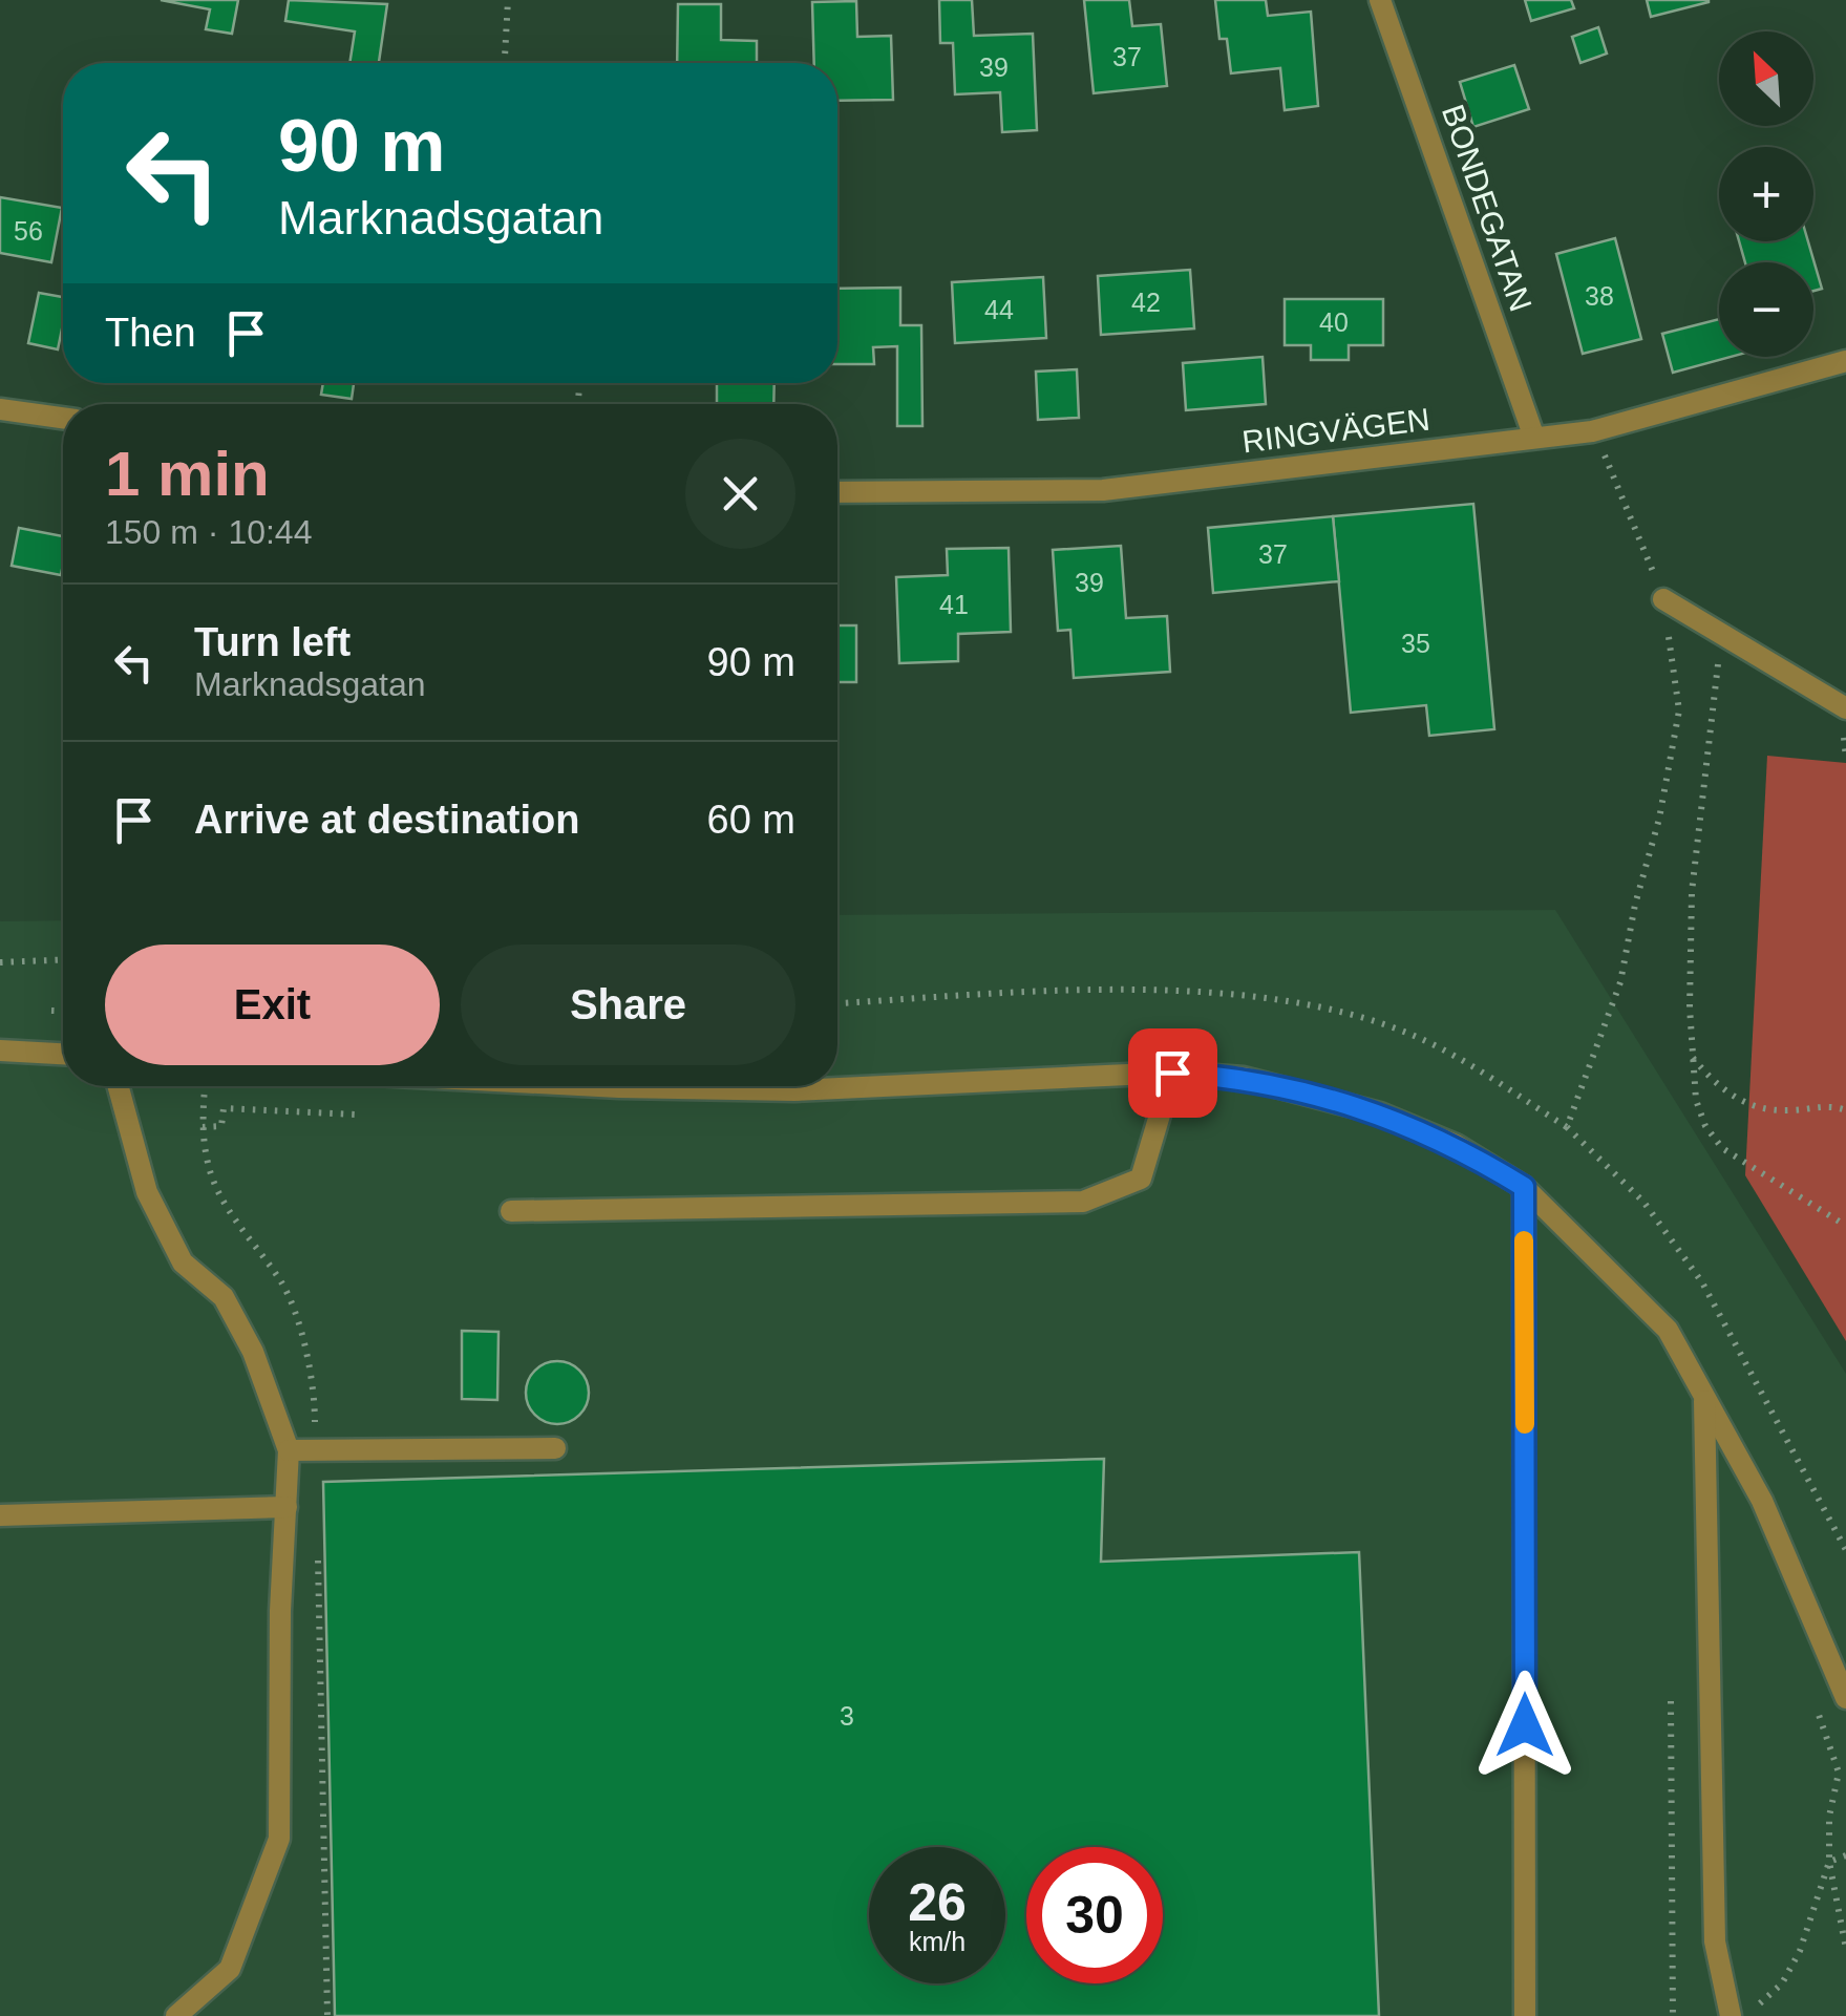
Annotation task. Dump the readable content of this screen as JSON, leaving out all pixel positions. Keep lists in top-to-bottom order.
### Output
{
  "streets": {
    "street": ["BONDEGATAN", "RINGVÄGEN"]
  },
  "crossings": [
    ["BONDEGATAN", "RINGVÄGEN"]
  ],
  "house_numbers": [
    "37",
    "39",
    "56",
    "38",
    "42",
    "44",
    "40",
    "37",
    "39",
    "41",
    "35",
    "3"
  ],
  "north": "top left",
  "page": {
    "map_buttons": ["+", "−"],
    "turn": ["90 m", "Marknadsgatan"],
    "then": "Then",
    "heading": ["1 min", "150 m · 10:44"],
    "list": [
      {
        "name": "Turn left",
        "note": "Marknadsgatan",
        "value": "90 m"
      },
      {
        "name": "Arrive at destination",
        "value": "60 m"
      }
    ],
    "buttons": ["Exit", "Share"],
    "speed": "26 km/h",
    "limit": "30"
  }
}
